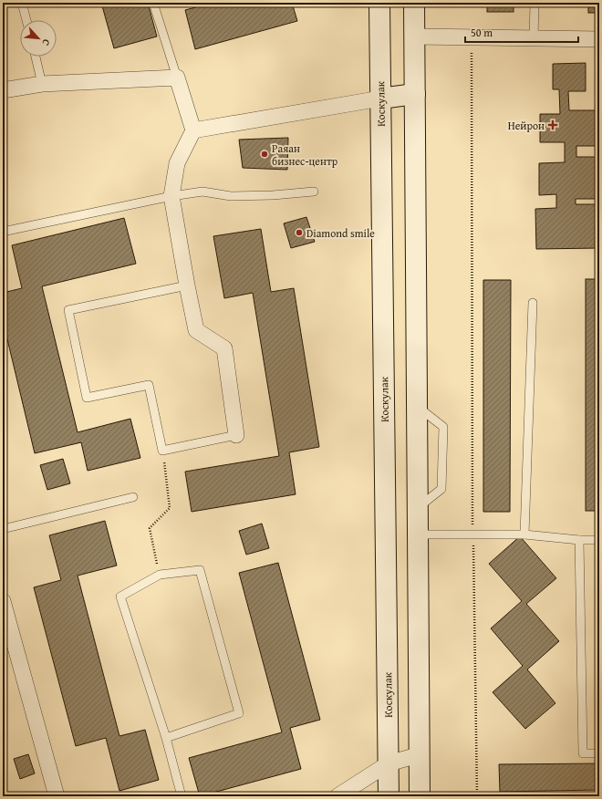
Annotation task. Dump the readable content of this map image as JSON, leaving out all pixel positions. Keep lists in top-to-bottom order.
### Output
{
  "streets": {
    "street": ["Коскулак"]
  },
  "places": {
    "health": ["Нейрон"],
    "other": ["Раяан бизнес-центр", "Diamond smile"]
  },
  "scale_bar": "50 m",
  "north": "bottom right"
}
